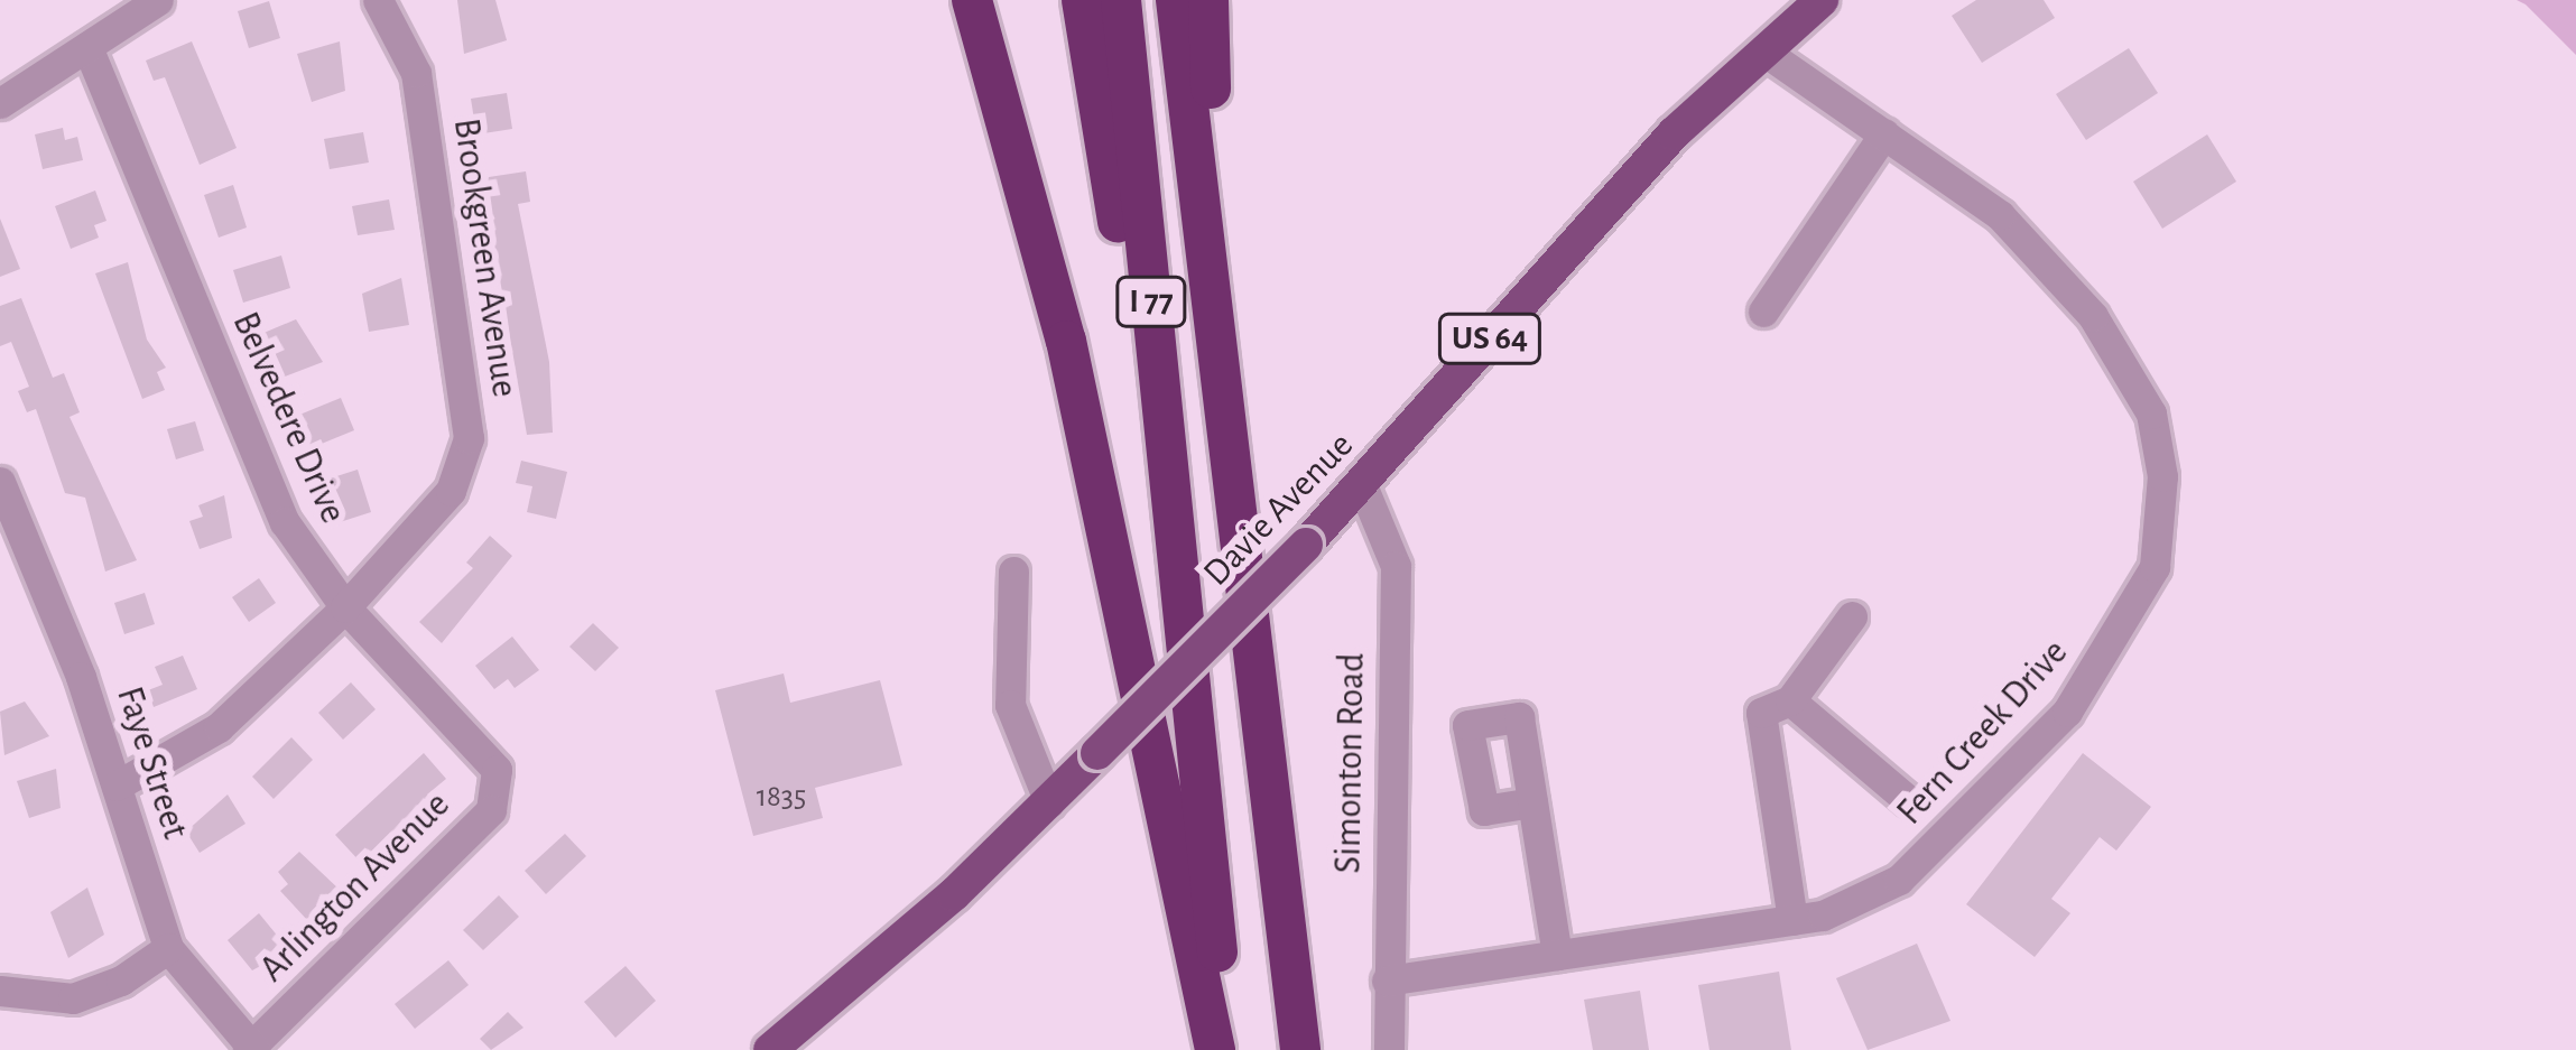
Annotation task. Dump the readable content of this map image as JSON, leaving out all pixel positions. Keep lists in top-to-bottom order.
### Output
{
  "streets": {
    "highway": ["I 77"],
    "main road": ["US 64", "Davie Avenue"],
    "street": [
      "Brookgreen Avenue",
      "Belvedere Drive",
      "Fern Creek Drive",
      "Faye Street",
      "Simonton Road",
      "Arlington Avenue"
    ]
  },
  "crossings": [
    ["Brookgreen Avenue", "Belvedere Drive"],
    ["Brookgreen Avenue", "Faye Street"],
    ["Belvedere Drive", "Arlington Avenue"],
    ["Davie Avenue", "Fern Creek Drive"],
    ["Davie Avenue", "Simonton Road"],
    ["Fern Creek Drive", "Simonton Road"],
    ["Faye Street", "Arlington Avenue"]
  ],
  "house_numbers": ["1835"]
}
